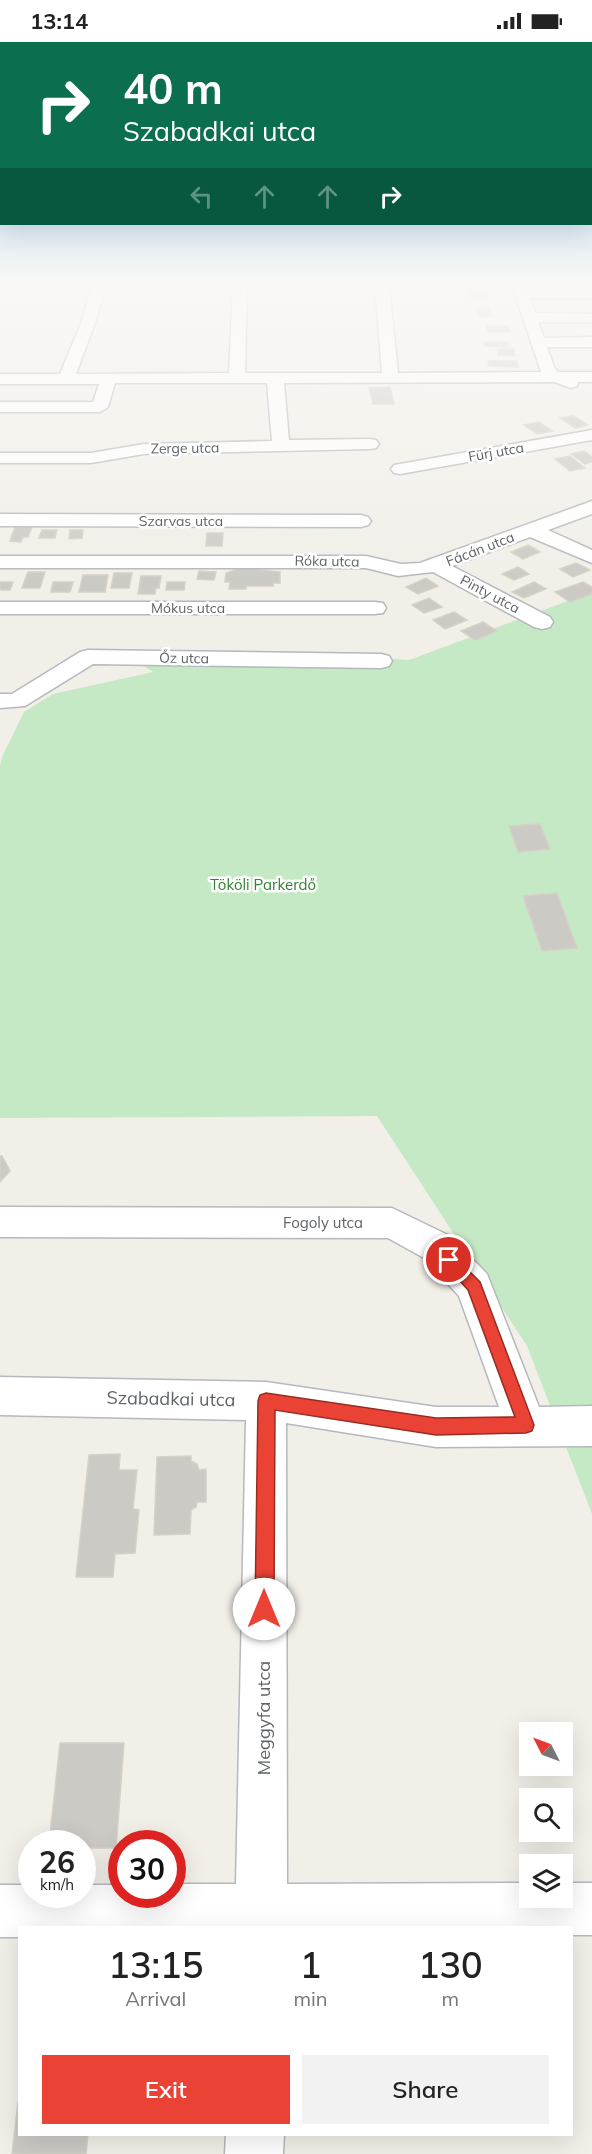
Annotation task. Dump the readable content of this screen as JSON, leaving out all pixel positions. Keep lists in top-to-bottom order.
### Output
{
  "streets": {
    "street": [
      "Zerge utca",
      "Fürj utca",
      "Szarvas utca",
      "Fácán utca",
      "Róka utca",
      "Pinty utca",
      "Mókus utca",
      "Őz utca",
      "Fogoly utca",
      "Szabadkai utca",
      "Meggyfa utca"
    ]
  },
  "crossings": [
    ["Fácán utca", "Róka utca"],
    ["Fácán utca", "Pinty utca"],
    ["Fogoly utca", "Szabadkai utca"],
    ["Szabadkai utca", "Meggyfa utca"]
  ],
  "parks": ["Tököli Parkerdő"],
  "north": "top left",
  "page": {
    "status": "13:14",
    "turn": ["40 m", "Szabadkai utca"],
    "speed": "26 km/h",
    "limit": "30",
    "eta": [
      "13:15",
      "Arrival",
      "1",
      "min",
      "130",
      "m"
    ],
    "buttons": ["Exit", "Share"]
  }
}
